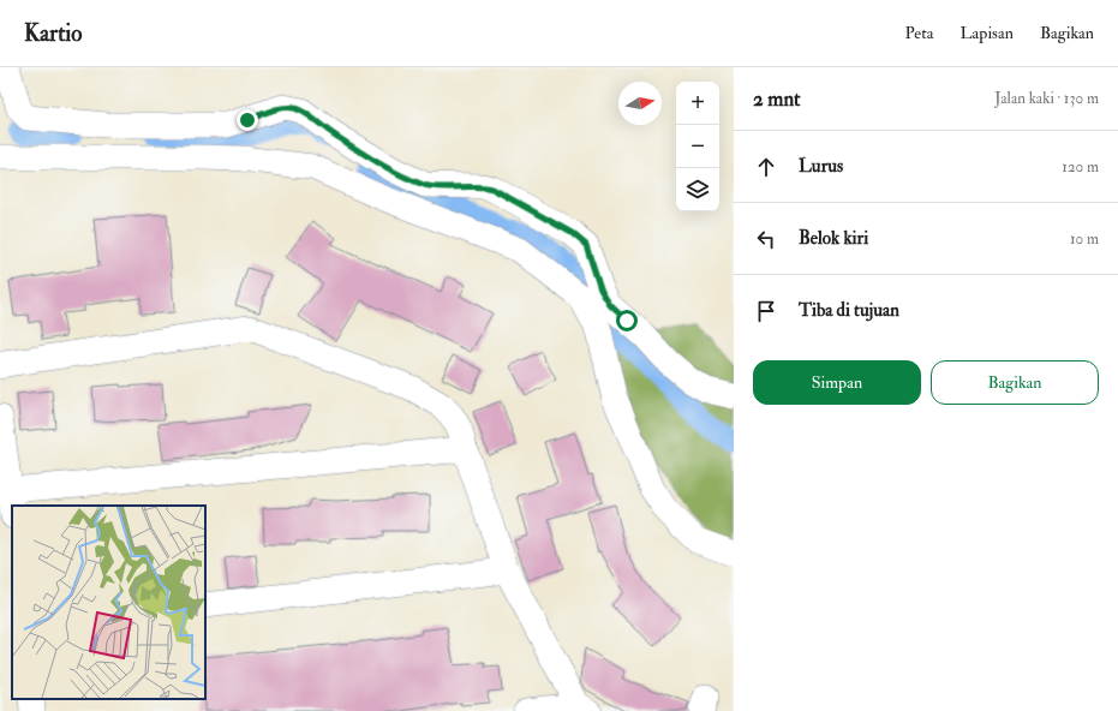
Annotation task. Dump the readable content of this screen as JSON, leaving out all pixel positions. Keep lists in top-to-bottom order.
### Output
{
  "north": "right",
  "page": {
    "header": "Kartio",
    "nav": ["Peta", "Lapisan", "Bagikan"],
    "heading": ["2 mnt", "Jalan kaki · 130 m"],
    "map_buttons": ["+", "−"],
    "list": [
      ["Lurus", "120 m"],
      ["Belok kiri", "10 m"],
      "Tiba di tujuan"
    ],
    "buttons": ["Simpan", "Bagikan"]
  }
}
